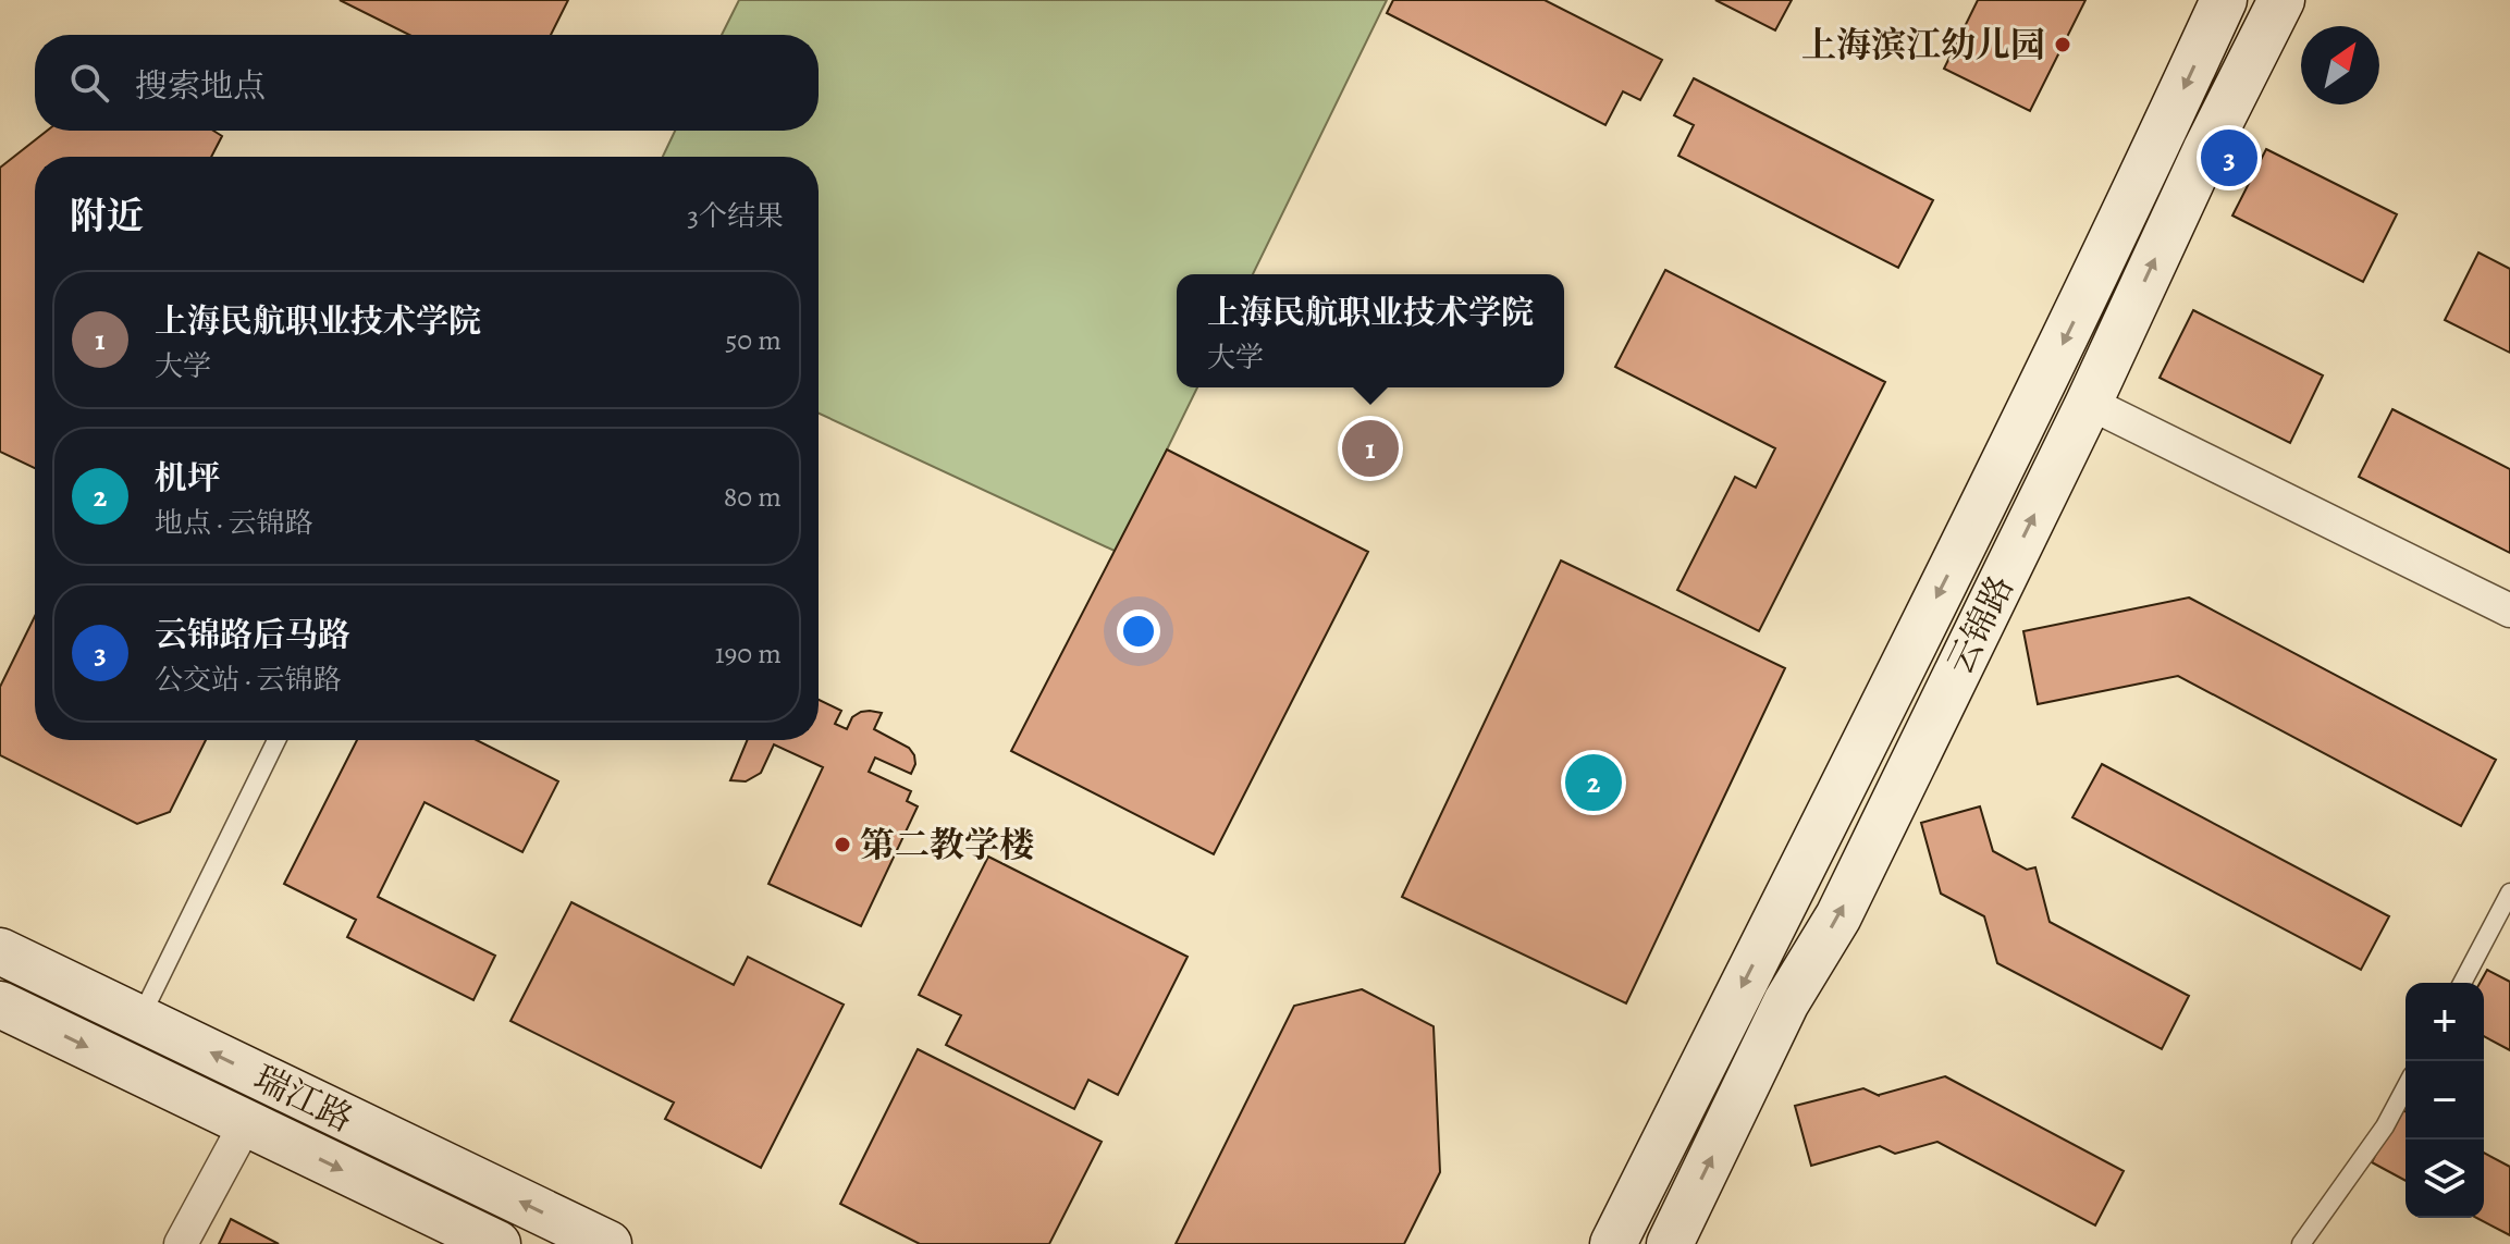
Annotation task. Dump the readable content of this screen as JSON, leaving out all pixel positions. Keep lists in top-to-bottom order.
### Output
{
  "streets": {
    "main road": ["云锦路", "瑞江路"]
  },
  "places": ["上海滨江幼儿园", "第二教学楼"],
  "north": "top right",
  "page": {
    "search": "搜索地点",
    "pins": ["3", "1", "2"],
    "heading": ["附近", "3个结果"],
    "list": [
      {
        "mark": "1",
        "name": "上海民航职业技术学院",
        "note": "大学",
        "value": "50 m"
      },
      {
        "mark": "2",
        "name": "机坪",
        "note": "地点 · 云锦路",
        "value": "80 m"
      },
      {
        "mark": "3",
        "name": "云锦路后马路",
        "note": "公交站 · 云锦路",
        "value": "190 m"
      }
    ],
    "popup": ["上海民航职业技术学院", "大学"],
    "map_buttons": ["+", "−"]
  }
}
